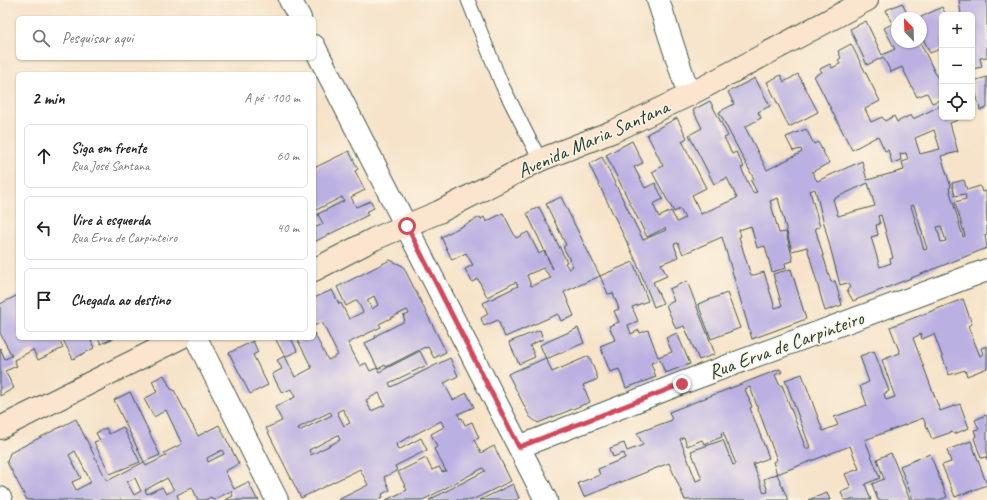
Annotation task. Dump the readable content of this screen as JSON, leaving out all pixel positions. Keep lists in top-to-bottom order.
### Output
{
  "streets": {
    "street": ["Avenida Maria Santana", "Rua Erva de Carpinteiro"]
  },
  "north": "top left",
  "page": {
    "map_buttons": ["+", "−"],
    "search": "Pesquisar aqui",
    "heading": ["2 min", "A pé · 100 m"],
    "list": [
      ["Siga em frente", "Rua José Santana", "60 m"],
      ["Vire à esquerda", "Rua Erva de Carpinteiro", "40 m"],
      "Chegada ao destino"
    ]
  }
}
